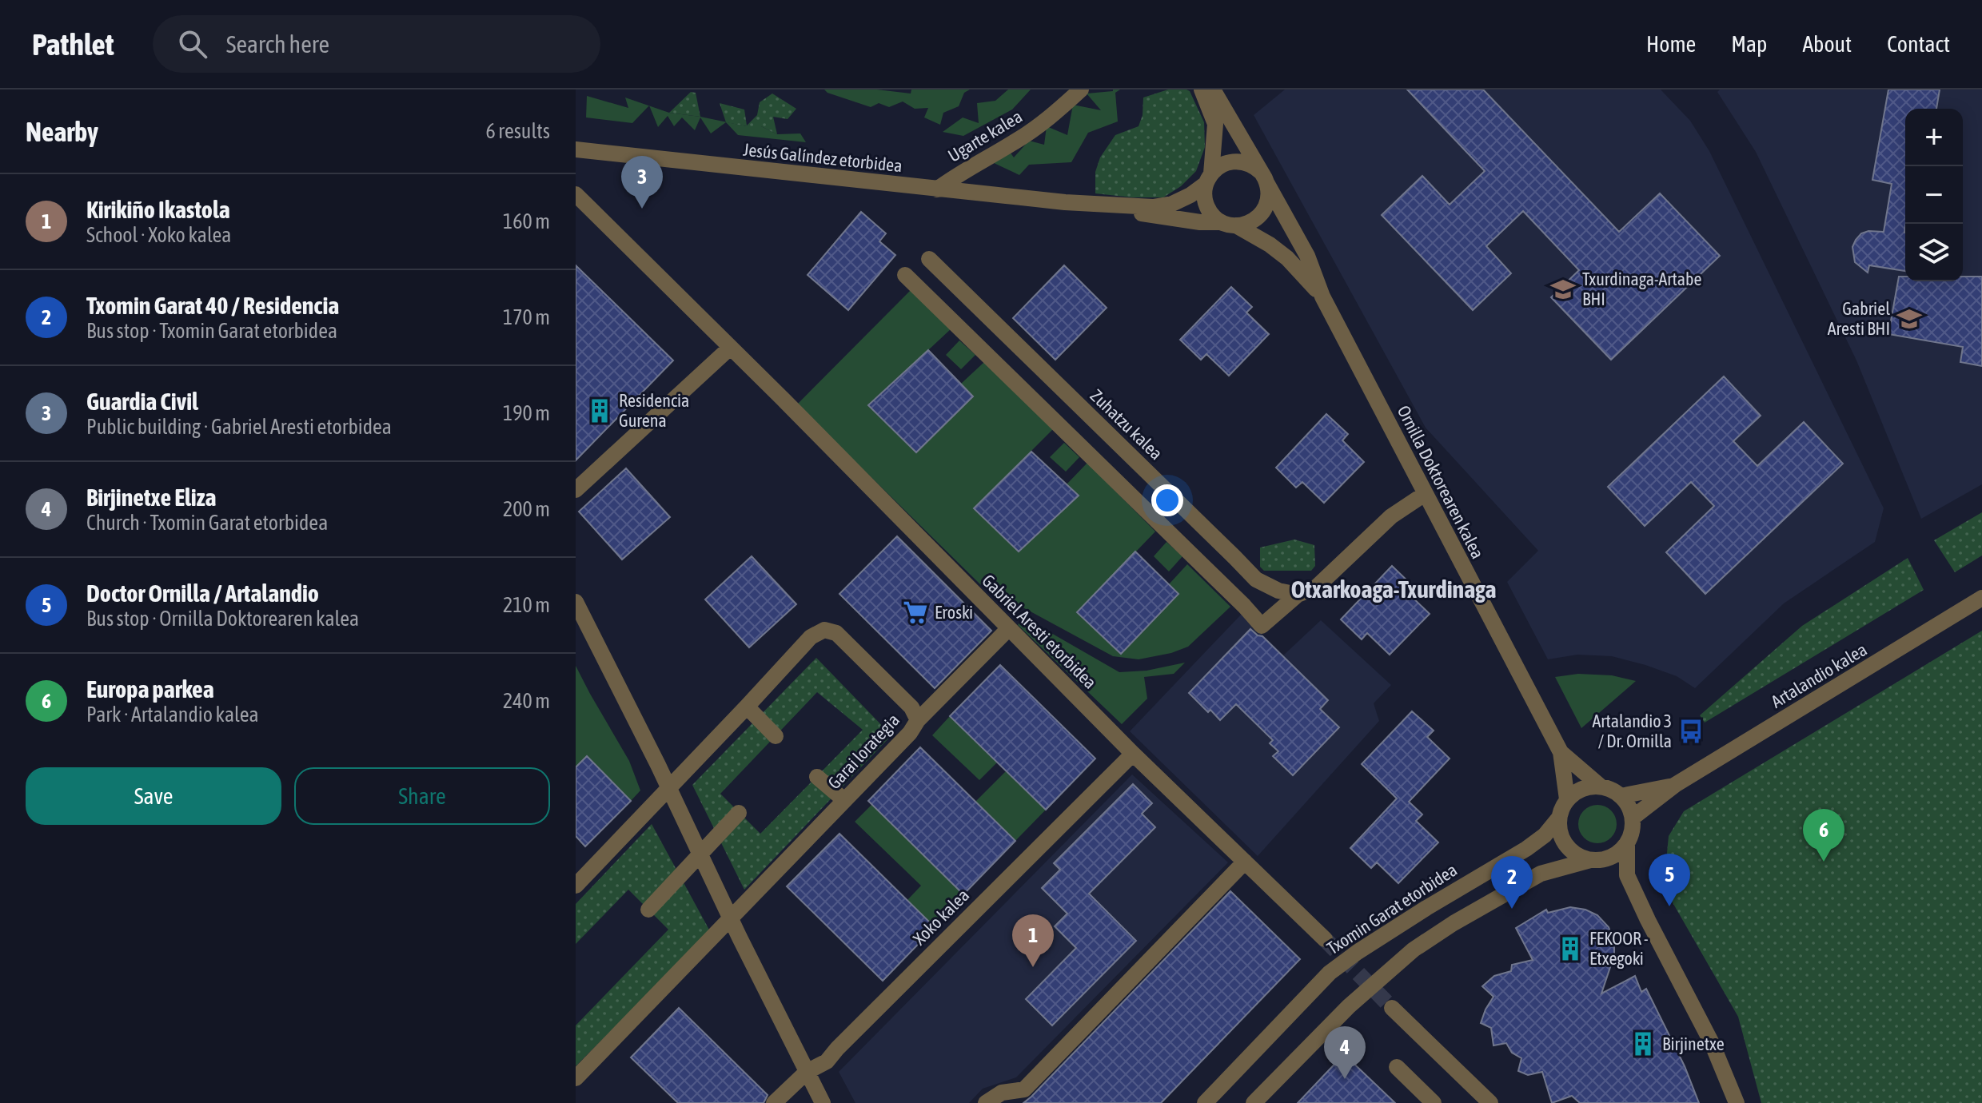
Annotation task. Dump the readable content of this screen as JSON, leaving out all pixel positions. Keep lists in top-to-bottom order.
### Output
{
  "streets": {
    "street": [
      "Ugarte kalea",
      "Jesús Galíndez etorbidea",
      "Zuhatzu kalea",
      "Ornilla Doktorearen kalea",
      "Gabriel Aresti etorbidea",
      "Artalandio kalea",
      "Garai lorategia",
      "Txomin Garat etorbidea",
      "Xoko kalea"
    ]
  },
  "crossings": [
    ["Ugarte kalea", "Jesús Galíndez etorbidea"],
    ["Jesús Galíndez etorbidea", "Ornilla Doktorearen kalea"],
    ["Ornilla Doktorearen kalea", "Artalandio kalea"],
    ["Ornilla Doktorearen kalea", "Txomin Garat etorbidea"],
    ["Gabriel Aresti etorbidea", "Xoko kalea"],
    ["Artalandio kalea", "Txomin Garat etorbidea"]
  ],
  "districts": ["Otxarkoaga-Txurdinaga"],
  "places": {
    "school or university": ["Txurdinaga-Artabe BHI", "Gabriel Aresti BHI"],
    "building": ["Residencia Gurena", "FEKOOR - Etxegoki", "Birjinetxe"],
    "supermarket": ["Eroski"],
    "bus stop": ["Artalandio 3 / Dr. Ornilla"]
  },
  "page": {
    "header": "Pathlet",
    "search": "Search here",
    "nav": [
      "Home",
      "Map",
      "About",
      "Contact"
    ],
    "heading": ["Nearby", "6 results"],
    "map_buttons": ["+", "−"],
    "pins": [
      "3",
      "6",
      "5",
      "2",
      "1",
      "4"
    ],
    "list": [
      {
        "mark": "1",
        "name": "Kirikiño Ikastola",
        "note": "School · Xoko kalea",
        "value": "160 m"
      },
      {
        "mark": "2",
        "name": "Txomin Garat 40 / Residencia",
        "note": "Bus stop · Txomin Garat etorbidea",
        "value": "170 m"
      },
      {
        "mark": "3",
        "name": "Guardia Civil",
        "note": "Public building · Gabriel Aresti etorbidea",
        "value": "190 m"
      },
      {
        "mark": "4",
        "name": "Birjinetxe Eliza",
        "note": "Church · Txomin Garat etorbidea",
        "value": "200 m"
      },
      {
        "mark": "5",
        "name": "Doctor Ornilla / Artalandio",
        "note": "Bus stop · Ornilla Doktorearen kalea",
        "value": "210 m"
      },
      {
        "mark": "6",
        "name": "Europa parkea",
        "note": "Park · Artalandio kalea",
        "value": "240 m"
      }
    ],
    "buttons": ["Save", "Share"]
  }
}
